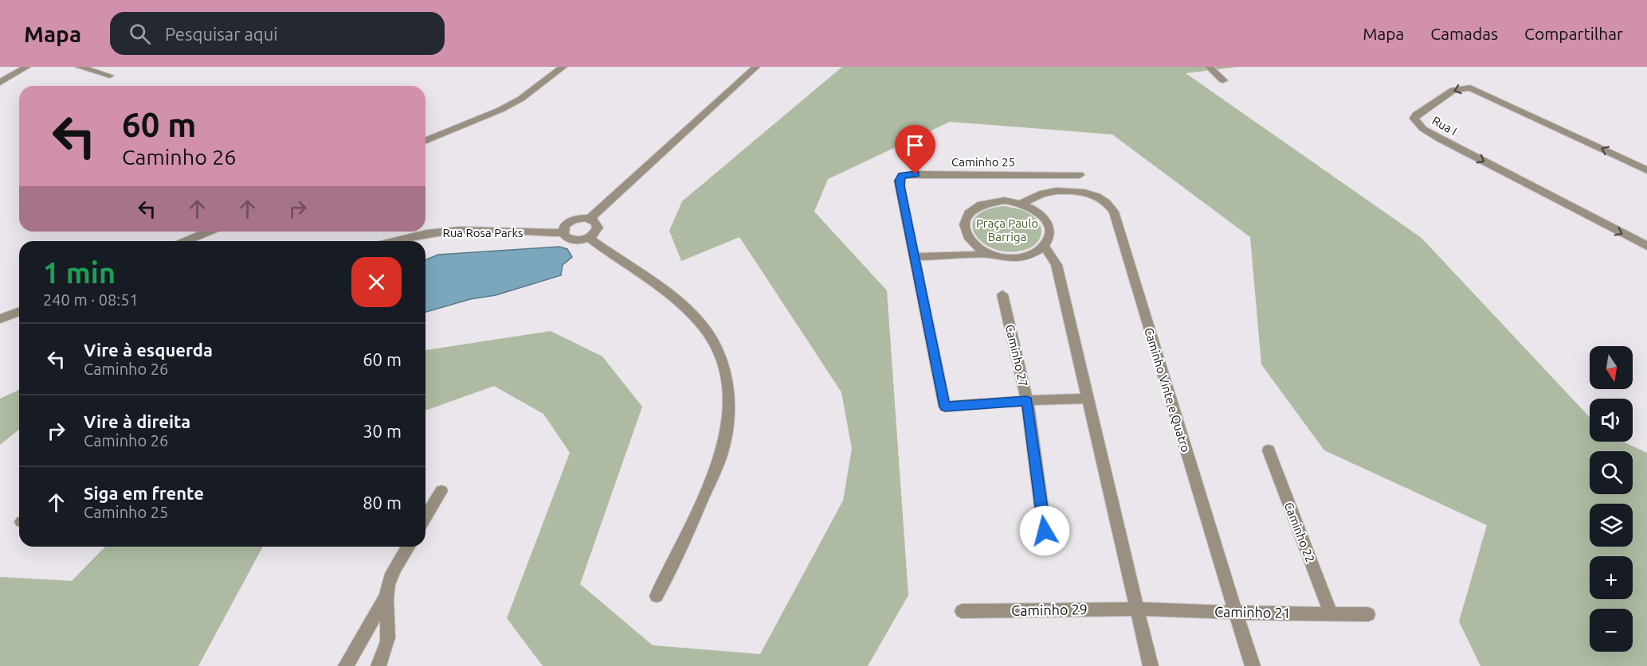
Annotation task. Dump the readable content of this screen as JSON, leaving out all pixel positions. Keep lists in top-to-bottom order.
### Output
{
  "streets": {
    "street": [
      "Rua I",
      "Caminho 25",
      "Rua Rosa Parks",
      "Caminho 27",
      "Caminho Vinte e Quatro",
      "Caminho 22",
      "Caminho 29",
      "Caminho 21"
    ]
  },
  "crossings": [
    ["Caminho Vinte e Quatro", "Caminho 21"],
    ["Caminho 22", "Caminho 21"],
    ["Caminho 29", "Caminho 21"]
  ],
  "parks": ["Praça Paulo Barriga"],
  "north": "bottom",
  "page": {
    "header": "Mapa",
    "search": "Pesquisar aqui",
    "nav": ["Mapa", "Camadas", "Compartilhar"],
    "turn": ["60 m", "Caminho 26"],
    "heading": ["1 min", "240 m · 08:51"],
    "list": [
      {
        "name": "Vire à esquerda",
        "note": "Caminho 26",
        "value": "60 m"
      },
      {
        "name": "Vire à direita",
        "note": "Caminho 26",
        "value": "30 m"
      },
      {
        "name": "Siga em frente",
        "note": "Caminho 25",
        "value": "80 m"
      }
    ],
    "map_buttons": ["+", "−"]
  }
}
